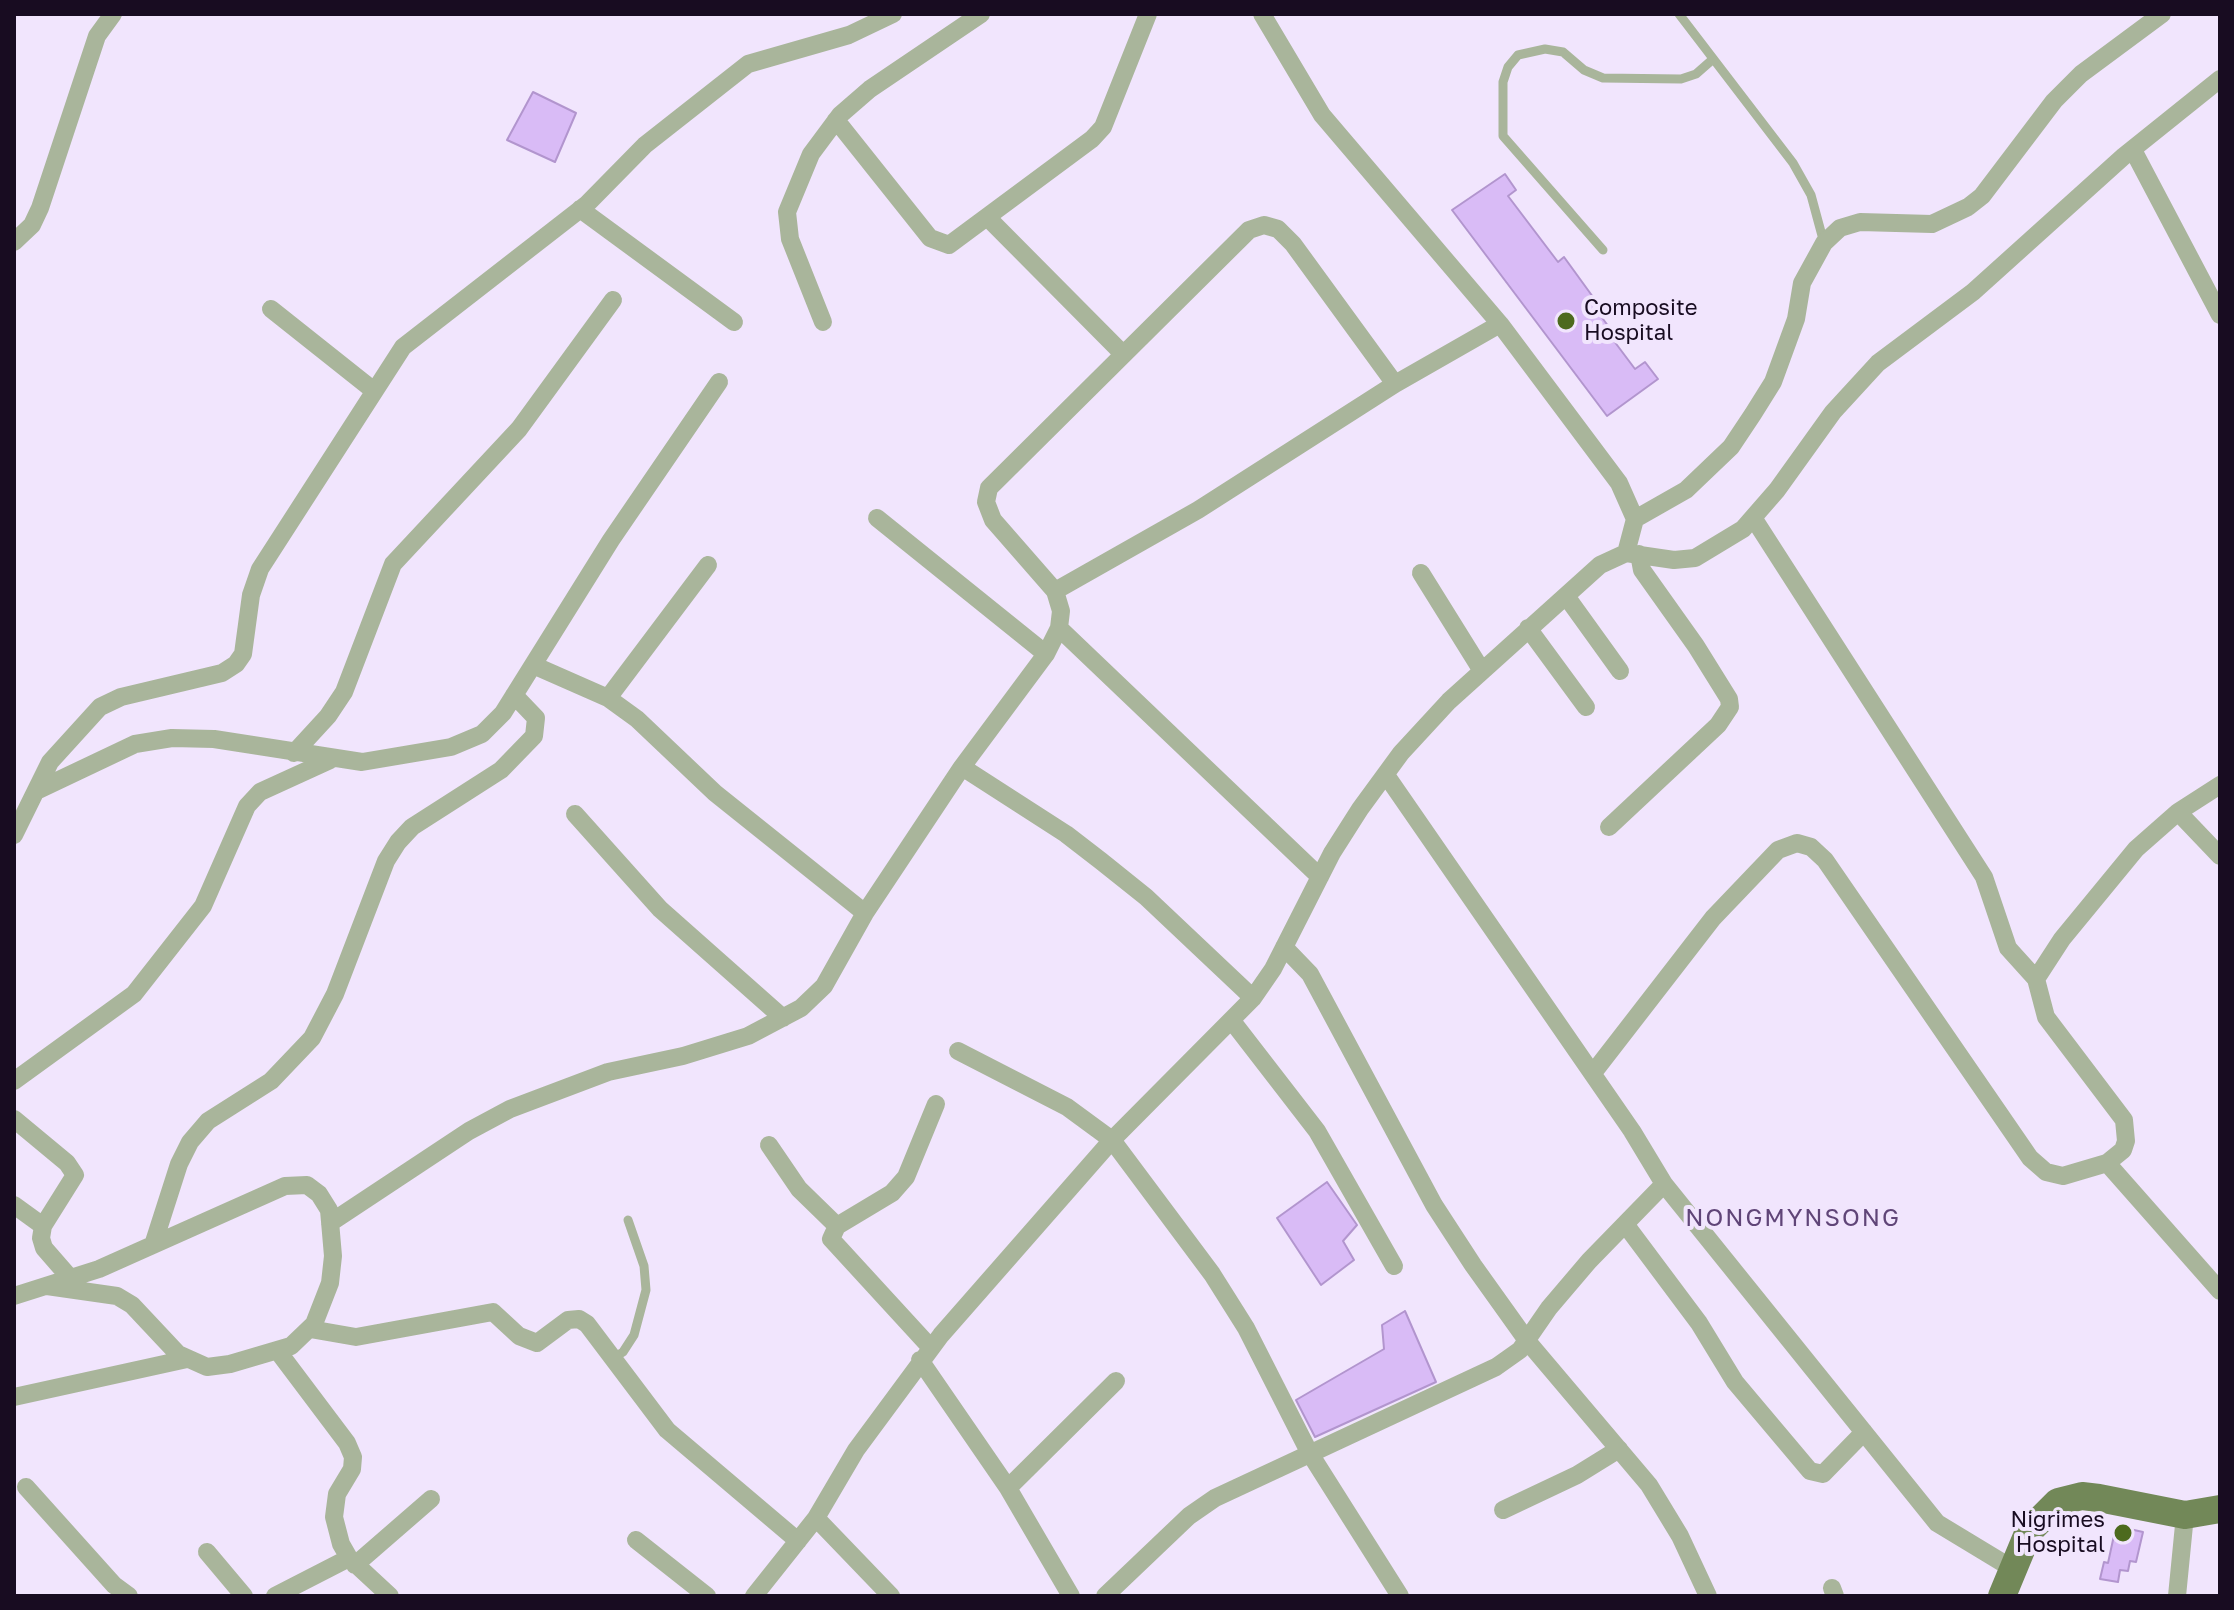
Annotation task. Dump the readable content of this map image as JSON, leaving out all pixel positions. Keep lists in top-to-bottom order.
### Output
{
  "districts": ["NONGMYNSONG"],
  "places": ["Composite Hospital", "Nigrimes Hospital"]
}
